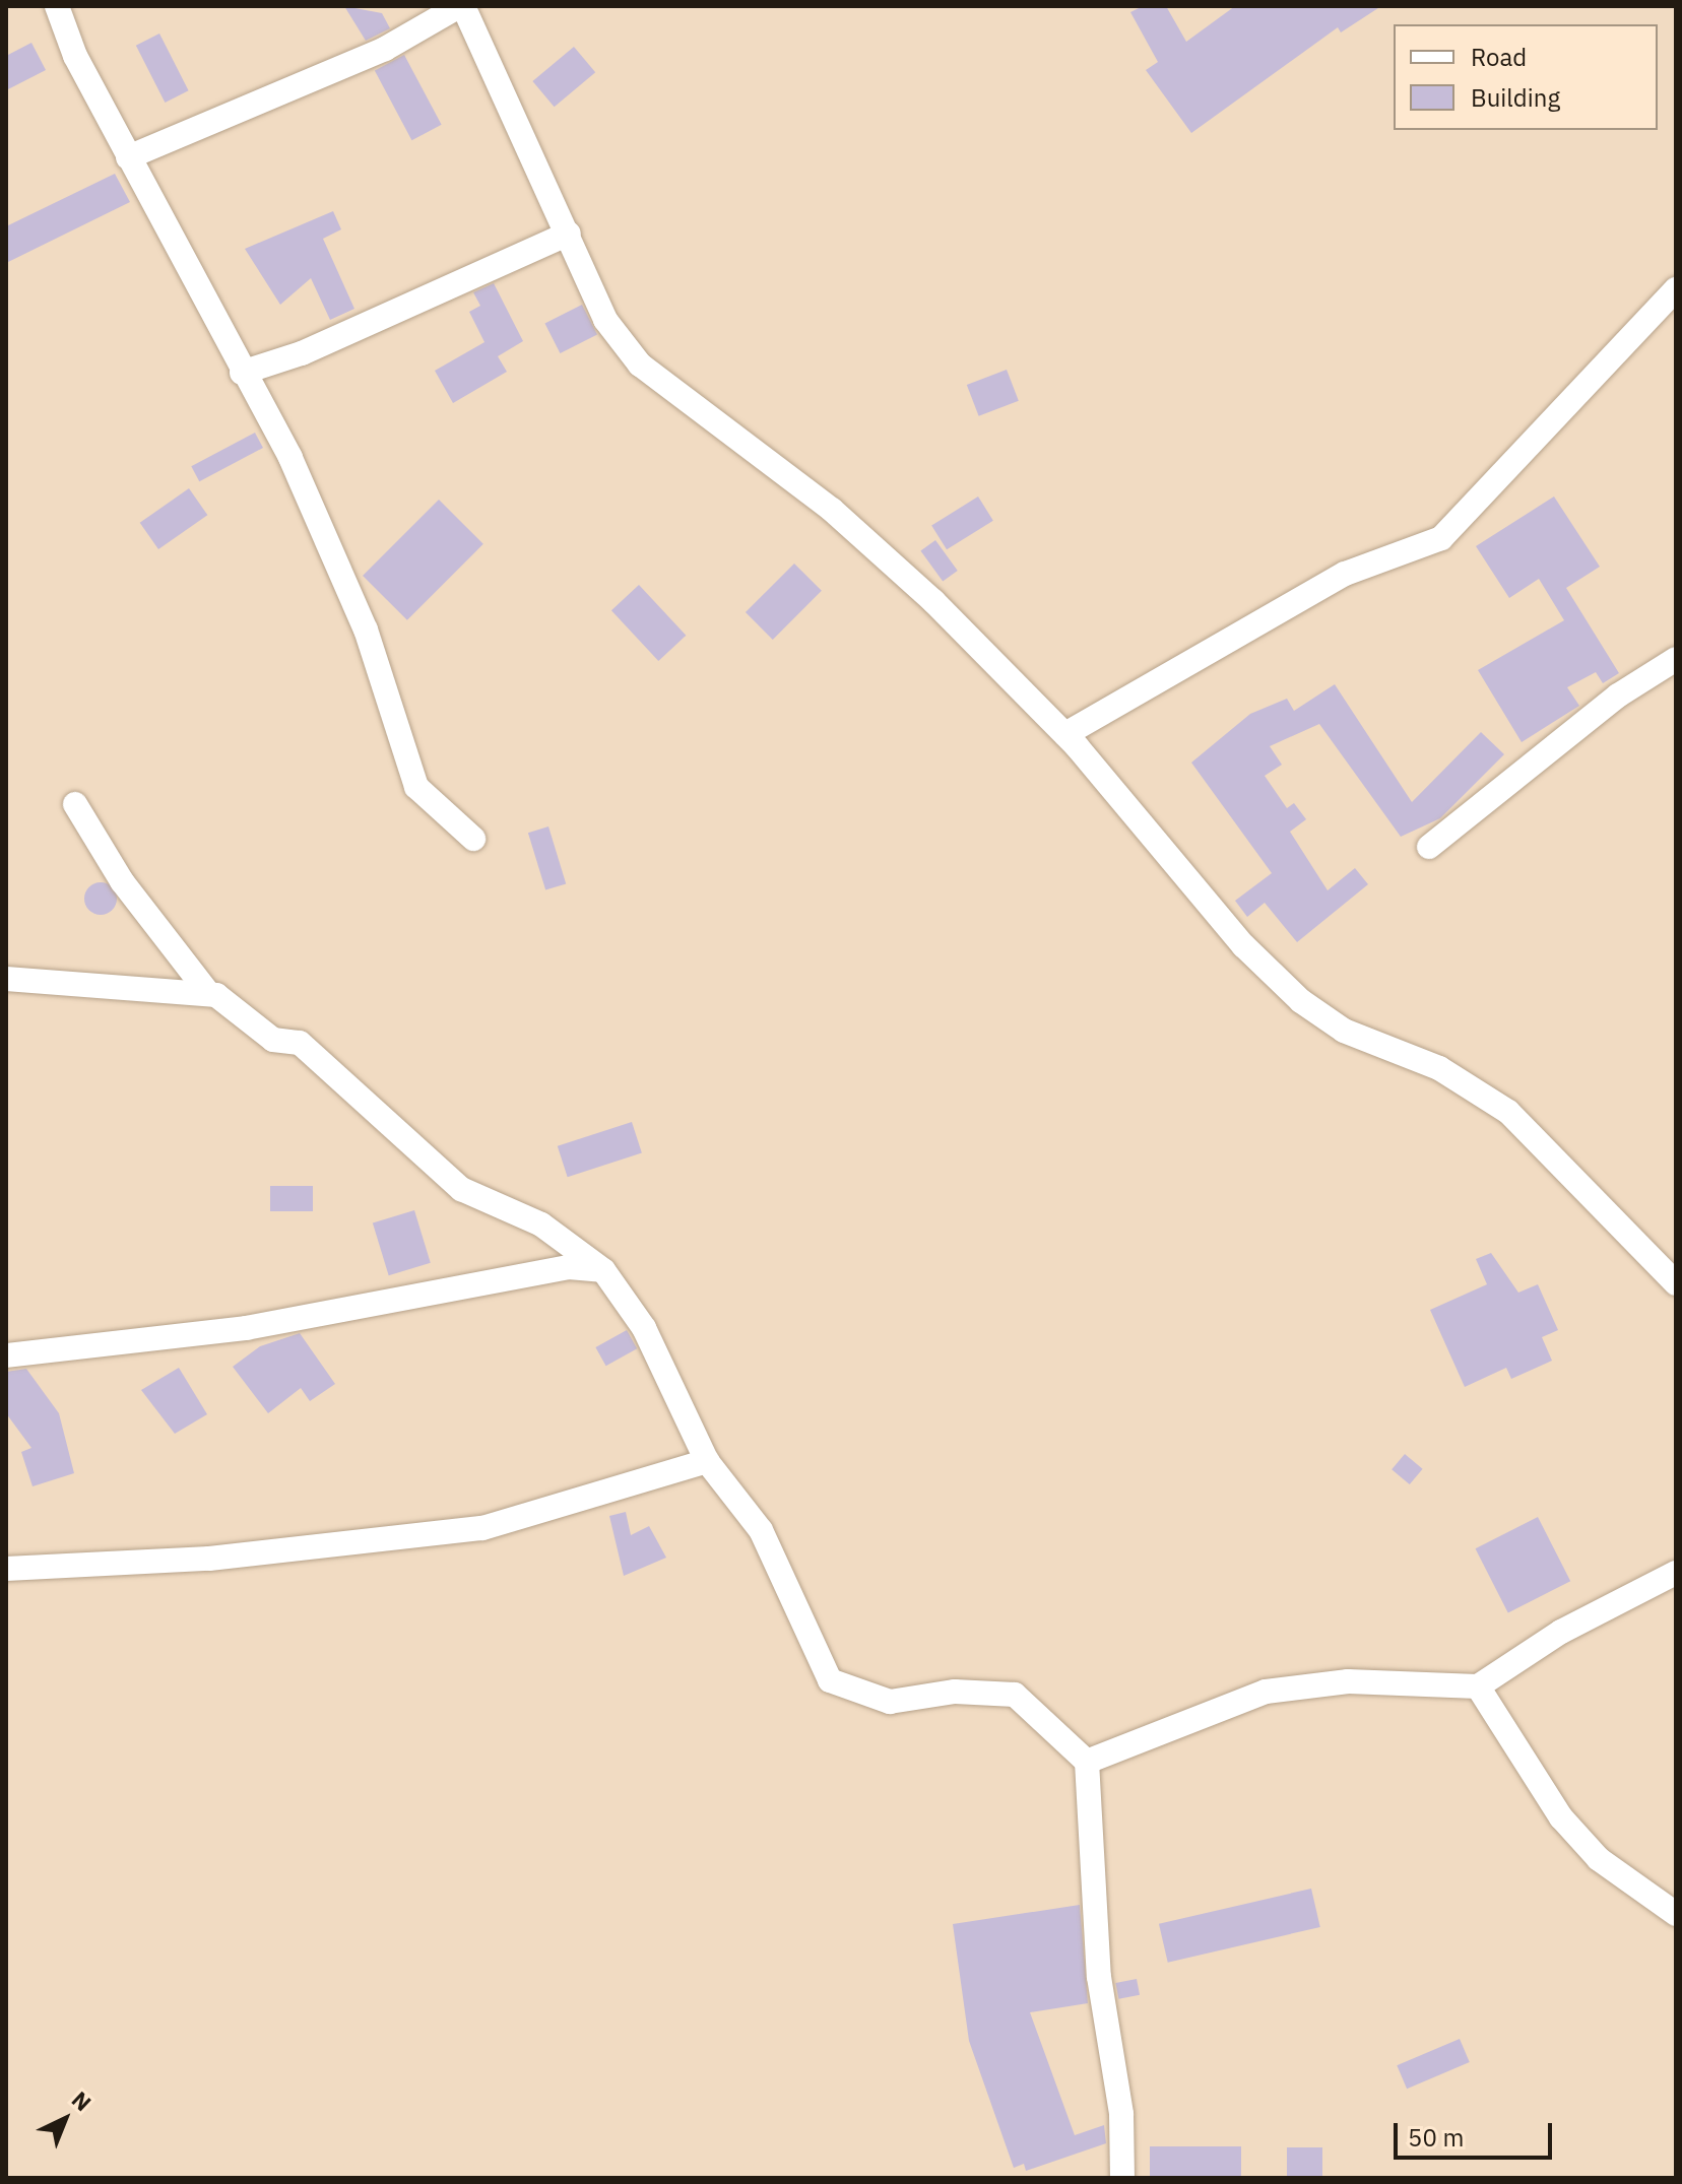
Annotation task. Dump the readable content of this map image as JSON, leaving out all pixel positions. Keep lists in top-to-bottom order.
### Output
{
  "legend": ["Road", "Building"],
  "scale_bar": "50 m",
  "north": "top right"
}
